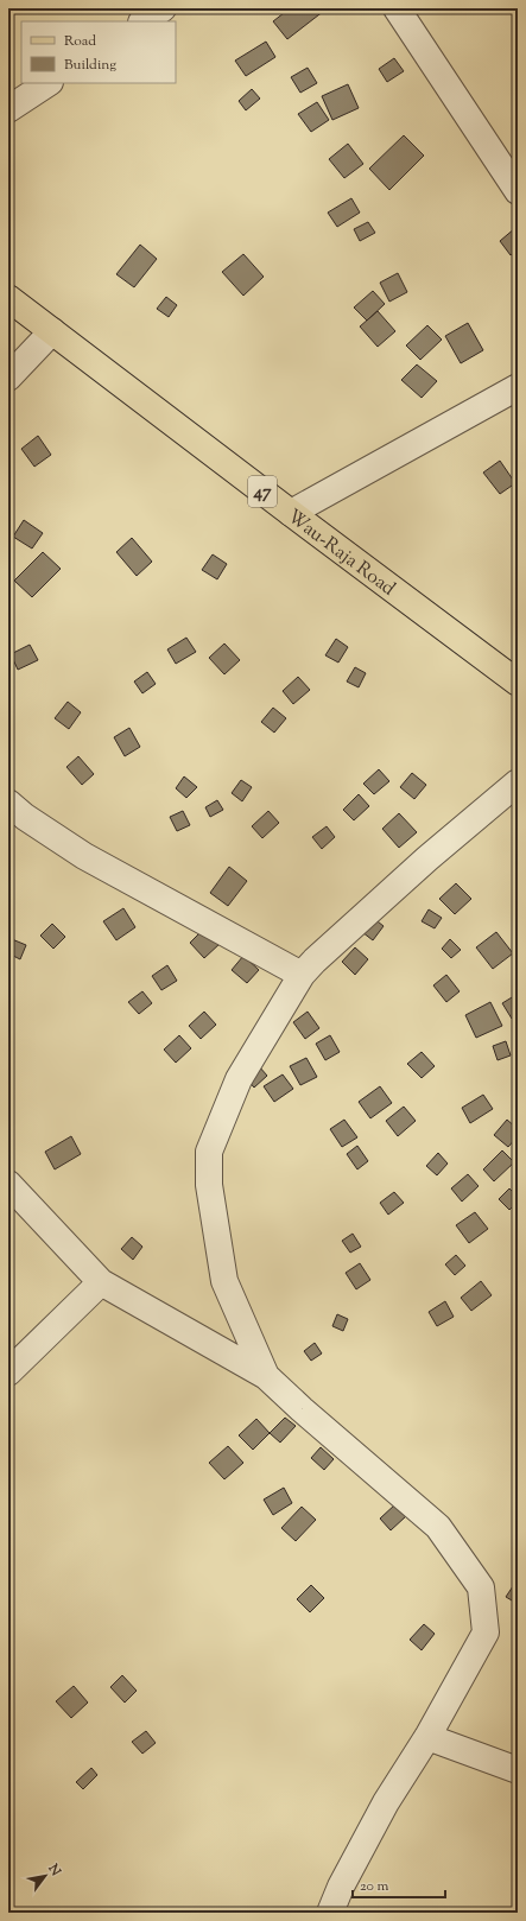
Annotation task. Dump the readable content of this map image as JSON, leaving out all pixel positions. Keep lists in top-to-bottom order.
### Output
{
  "streets": {
    "main road": ["47", "Wau-Raja Road"]
  },
  "legend": ["Road", "Building"],
  "scale_bar": "20 m",
  "north": "top right"
}
